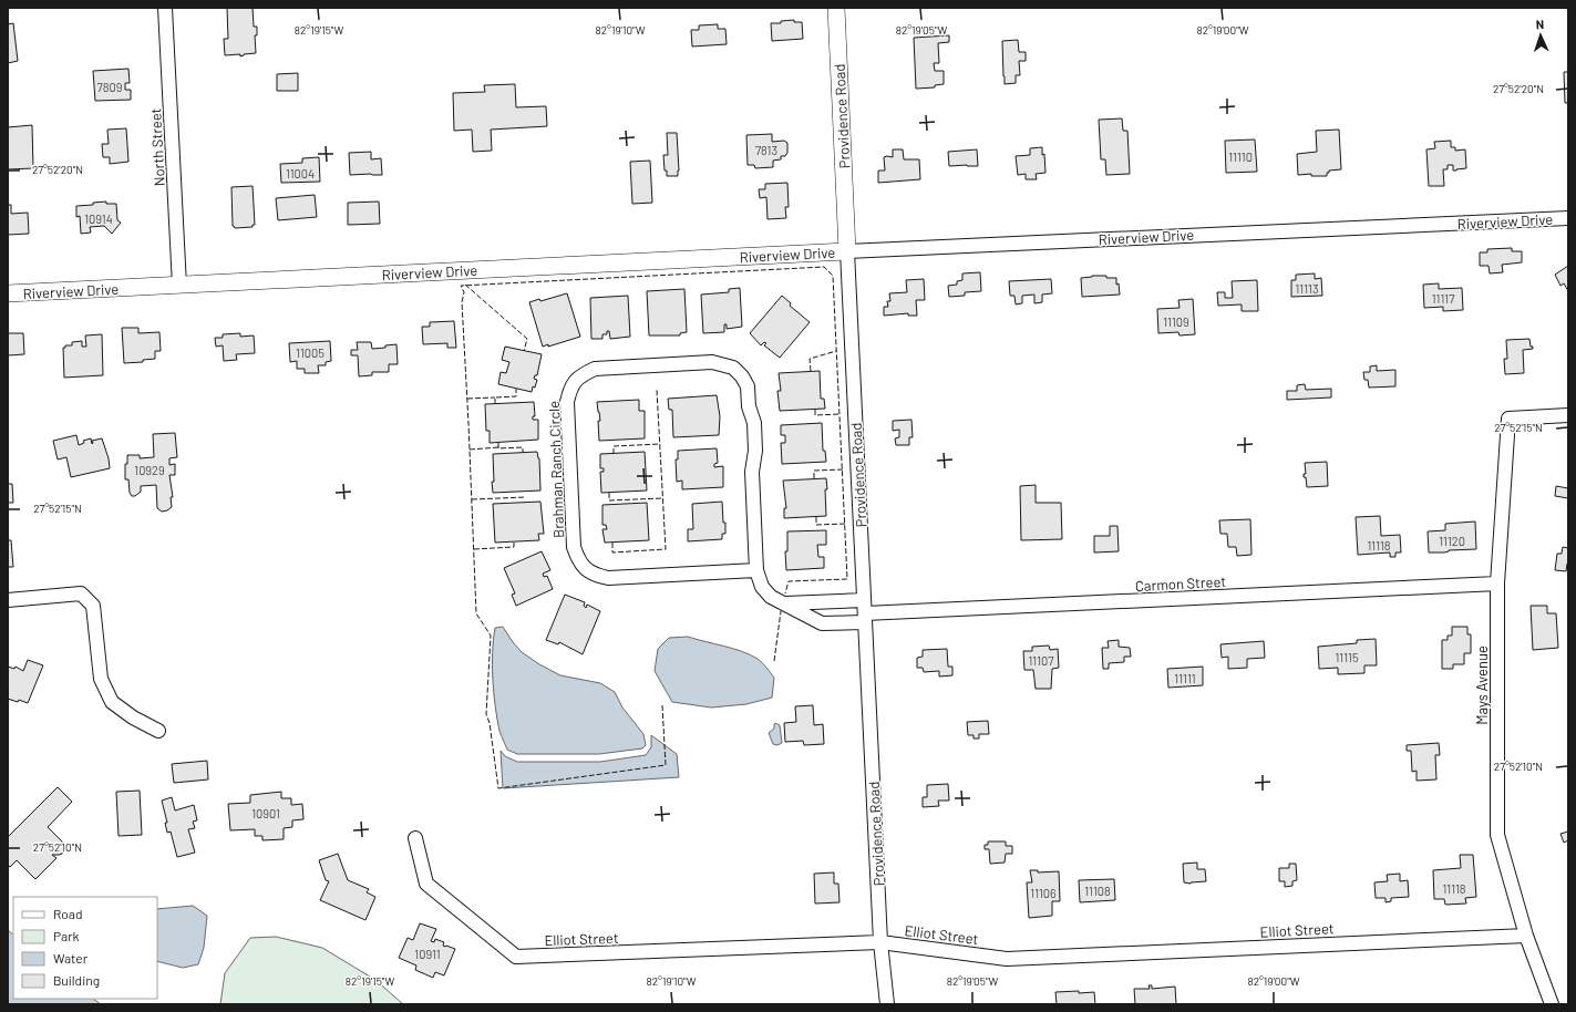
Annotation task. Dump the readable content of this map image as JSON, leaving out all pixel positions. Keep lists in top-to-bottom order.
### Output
{
  "streets": {
    "street": [
      "Providence Road",
      "North Street",
      "Riverview Drive",
      "Brahman Ranch Circle",
      "Carmon Street",
      "Mays Avenue",
      "Elliot Street"
    ]
  },
  "crossings": [
    ["Providence Road", "Riverview Drive"],
    ["Providence Road", "Brahman Ranch Circle"],
    ["Providence Road", "Carmon Street"],
    ["Providence Road", "Elliot Street"],
    ["North Street", "Riverview Drive"],
    ["Brahman Ranch Circle", "Carmon Street"],
    ["Carmon Street", "Mays Avenue"],
    ["Mays Avenue", "Elliot Street"]
  ],
  "house_numbers": [
    "7809",
    "7813",
    "11110",
    "11004",
    "10914",
    "11113",
    "11117",
    "11109",
    "11005",
    "10929",
    "11120",
    "11118",
    "11115",
    "11107",
    "11111",
    "10901",
    "11118",
    "11108",
    "11106",
    "10911"
  ],
  "legend": [
    "Road",
    "Park",
    "Water",
    "Building"
  ],
  "north": "top",
  "coordinates": [
    "82°19'15\"W",
    "82°19'10\"W",
    "82°19'05\"W",
    "82°19'00\"W",
    "27°52'20\"N",
    "27°52'15\"N",
    "27°52'10\"N"
  ]
}
